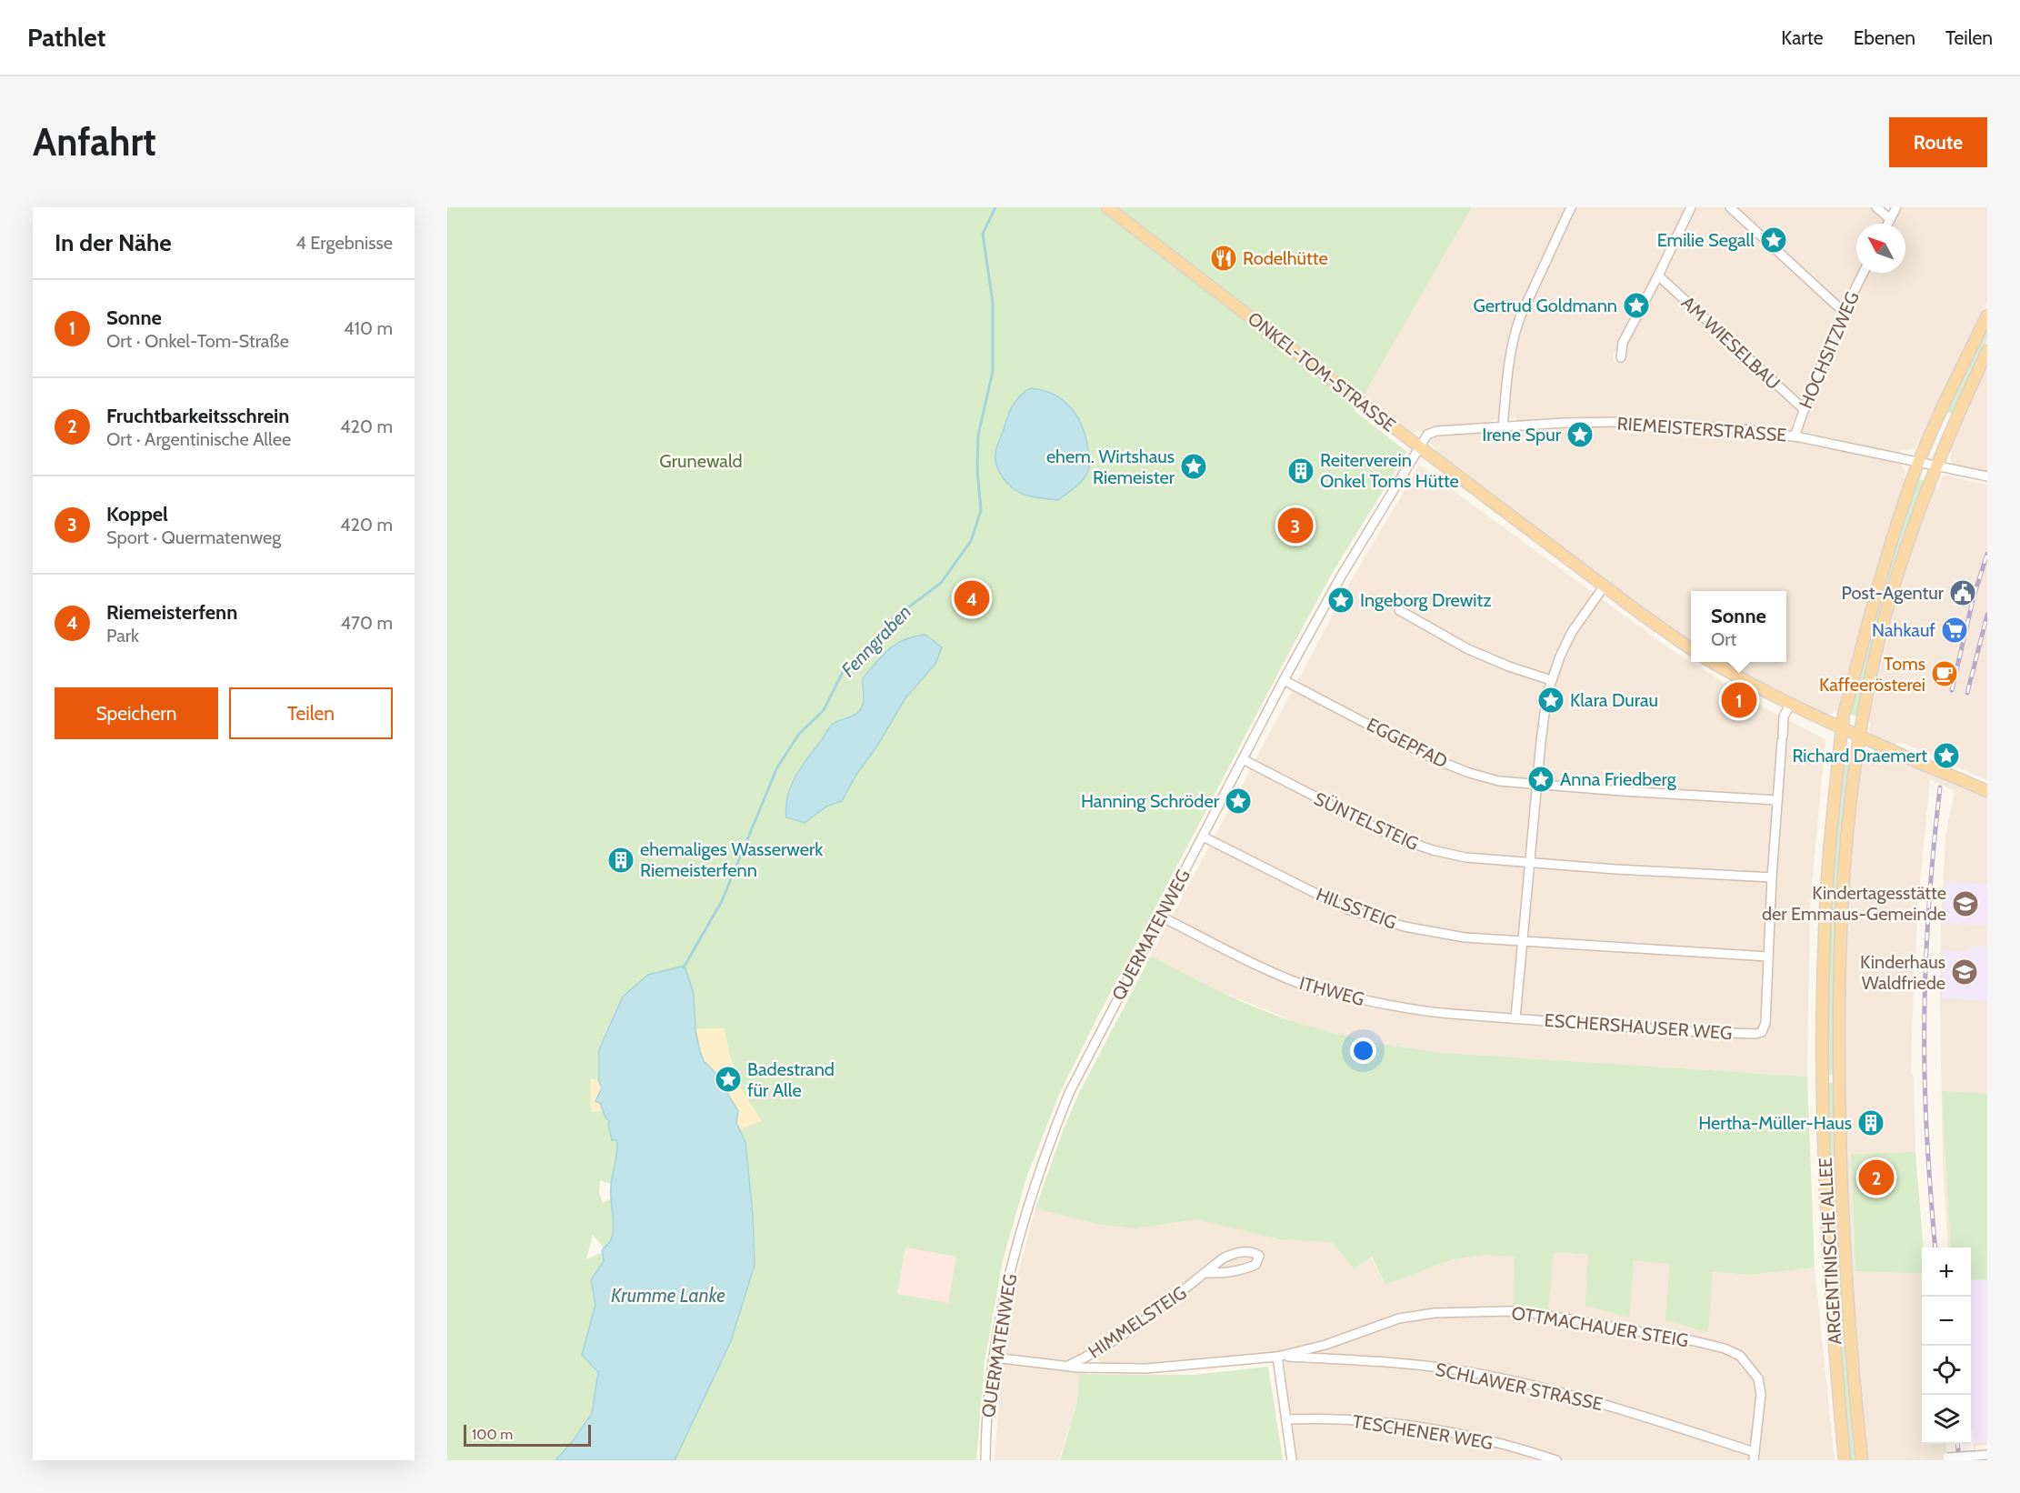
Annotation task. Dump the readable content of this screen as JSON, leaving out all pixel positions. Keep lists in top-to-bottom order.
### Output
{
  "streets": {
    "main road": ["ONKEL-TOM-STRASSE", "ARGENTINISCHE ALLEE"],
    "street": [
      "AM WIESELBAU",
      "HOCHSITZWEG",
      "RIEMEISTERSTRASSE",
      "EGGEPFAD",
      "SÜNTELSTEIG",
      "HILSSTEIG",
      "QUERMATENWEG",
      "ITHWEG",
      "ESCHERSHAUSER WEG",
      "HIMMELSTEIG",
      "OTTMACHAUER STEIG",
      "SCHLAWER STRASSE",
      "TESCHENER WEG"
    ]
  },
  "crossings": [
    ["AM WIESELBAU", "HOCHSITZWEG"],
    ["HOCHSITZWEG", "RIEMEISTERSTRASSE"],
    ["ONKEL-TOM-STRASSE", "RIEMEISTERSTRASSE"],
    ["ONKEL-TOM-STRASSE", "QUERMATENWEG"],
    ["RIEMEISTERSTRASSE", "QUERMATENWEG"],
    ["RIEMEISTERSTRASSE", "ARGENTINISCHE ALLEE"],
    ["EGGEPFAD", "QUERMATENWEG"],
    ["SÜNTELSTEIG", "QUERMATENWEG"],
    ["HILSSTEIG", "QUERMATENWEG"],
    ["QUERMATENWEG", "ITHWEG"],
    ["QUERMATENWEG", "OTTMACHAUER STEIG"],
    ["ITHWEG", "ESCHERSHAUSER WEG"],
    ["HIMMELSTEIG", "OTTMACHAUER STEIG"],
    ["OTTMACHAUER STEIG", "SCHLAWER STRASSE"]
  ],
  "water": ["Fenngraben", "Krumme Lanke"],
  "parks": ["Grunewald"],
  "places": {
    "place": [
      "Emilie Segall",
      "Gertrud Goldmann",
      "Irene Spur",
      "ehem. Wirtshaus Riemeister",
      "Ingeborg Drewitz",
      "Klara Durau",
      "Richard Draemert",
      "Anna Friedberg",
      "Hanning Schröder",
      "Badestrand für Alle"
    ],
    "restaurant": ["Rodelhütte"],
    "building": ["Reiterverein Onkel Toms Hütte", "ehemaliges Wasserwerk Riemeisterfenn", "Hertha-Müller-Haus"],
    "public building": ["Post-Agentur"],
    "supermarket": ["Nahkauf"],
    "cafe": ["Toms Kaffeerösterei"],
    "school or university": ["Kindertagesstätte der Emmaus-Gemeinde", "Kinderhaus Waldfriede"]
  },
  "scale_bar": "100 m",
  "north": "top left",
  "page": {
    "header": "Pathlet",
    "nav": ["Karte", "Ebenen", "Teilen"],
    "buttons": [
      "Route",
      ["Speichern", "Teilen"]
    ],
    "title": "Anfahrt",
    "heading": ["In der Nähe", "4 Ergebnisse"],
    "list": [
      {
        "mark": "1",
        "name": "Sonne",
        "note": "Ort · Onkel-Tom-Straße",
        "value": "410 m"
      },
      {
        "mark": "2",
        "name": "Fruchtbarkeitsschrein",
        "note": "Ort · Argentinische Allee",
        "value": "420 m"
      },
      {
        "mark": "3",
        "name": "Koppel",
        "note": "Sport · Quermatenweg",
        "value": "420 m"
      },
      {
        "mark": "4",
        "name": "Riemeisterfenn",
        "note": "Park",
        "value": "470 m"
      }
    ],
    "pins": [
      "3",
      "4",
      "1",
      "2"
    ],
    "popup": ["Sonne", "Ort"],
    "map_buttons": ["+", "−"],
    "scale": "100 m"
  }
}
